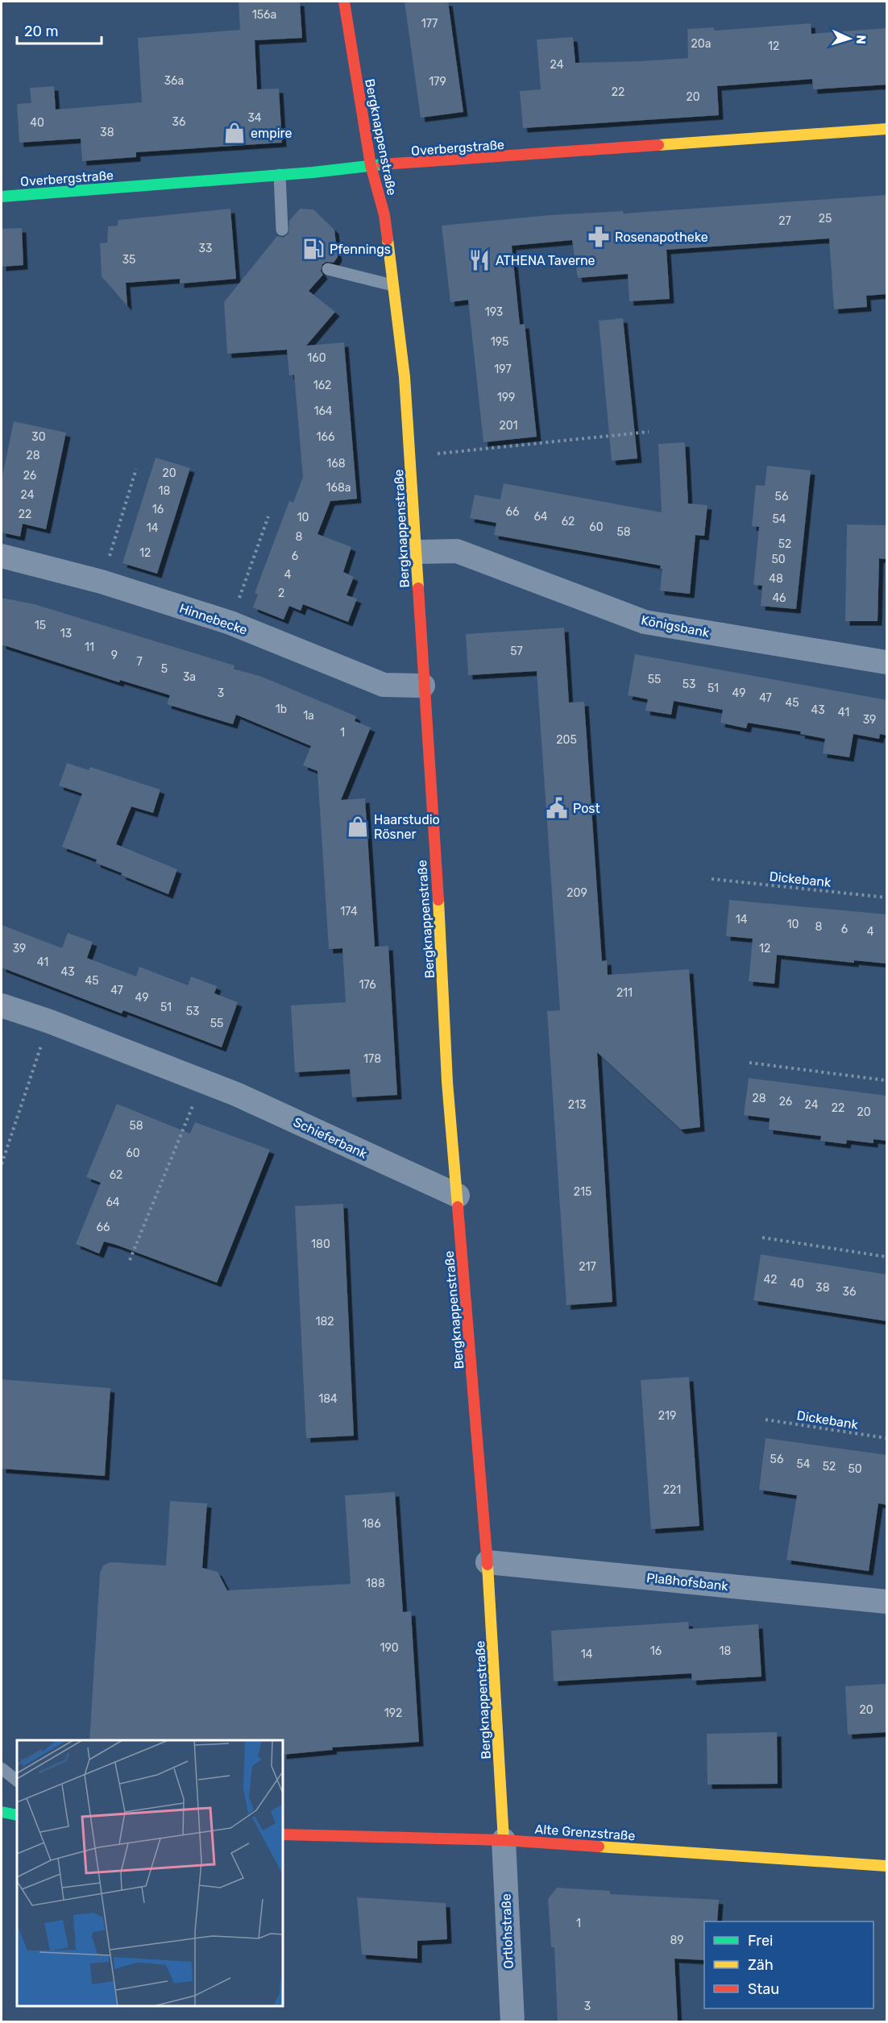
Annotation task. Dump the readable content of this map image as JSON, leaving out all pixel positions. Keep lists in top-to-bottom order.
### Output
{
  "streets": {
    "street": [
      "Bergknappenstraße",
      "Overbergstraße",
      "Hinnebecke",
      "Königsbank",
      "Schieferbank",
      "Plaßhofsbank",
      "Alte Grenzstraße",
      "Ortlohstraße"
    ],
    "path": ["Dickebank"]
  },
  "crossings": [
    ["Bergknappenstraße", "Overbergstraße"],
    ["Bergknappenstraße", "Hinnebecke"],
    ["Bergknappenstraße", "Königsbank"],
    ["Bergknappenstraße", "Schieferbank"],
    ["Bergknappenstraße", "Plaßhofsbank"],
    ["Bergknappenstraße", "Alte Grenzstraße"],
    ["Bergknappenstraße", "Ortlohstraße"],
    ["Alte Grenzstraße", "Ortlohstraße"]
  ],
  "places": {
    "shop": ["empire", "Haarstudio Rösner"],
    "pharmacy": ["Rosenapotheke"],
    "fuel station": ["Pfennings"],
    "restaurant": ["ATHENA Taverne"],
    "public building": ["Post"]
  },
  "house_numbers": [
    "156a",
    "177",
    "20a",
    "12",
    "24",
    "36a",
    "179",
    "22",
    "20",
    "34",
    "36",
    "40",
    "38",
    "25",
    "27",
    "33",
    "35",
    "193",
    "195",
    "160",
    "197",
    "162",
    "199",
    "164",
    "201",
    "30",
    "166",
    "28",
    "168",
    "20",
    "26",
    "168a",
    "18",
    "24",
    "56",
    "16",
    "66",
    "22",
    "64",
    "10",
    "54",
    "62",
    "60",
    "14",
    "58",
    "8",
    "52",
    "12",
    "6",
    "50",
    "4",
    "48",
    "2",
    "46",
    "15",
    "13",
    "11",
    "57",
    "9",
    "7",
    "5",
    "3a",
    "55",
    "53",
    "51",
    "3",
    "49",
    "47",
    "45",
    "1b",
    "43",
    "41",
    "1a",
    "39",
    "1",
    "205",
    "209",
    "174",
    "14",
    "10",
    "8",
    "6",
    "4",
    "39",
    "12",
    "41",
    "43",
    "45",
    "176",
    "47",
    "211",
    "49",
    "51",
    "53",
    "55",
    "178",
    "28",
    "26",
    "213",
    "24",
    "22",
    "20",
    "58",
    "60",
    "62",
    "215",
    "64",
    "66",
    "180",
    "217",
    "42",
    "40",
    "38",
    "36",
    "182",
    "184",
    "219",
    "56",
    "54",
    "52",
    "50",
    "221",
    "186",
    "188",
    "190",
    "16",
    "18",
    "14",
    "20",
    "192",
    "1",
    "89",
    "3"
  ],
  "legend": ["Frei", "Zäh", "Stau"],
  "scale_bar": "20 m",
  "north": "right"
}
